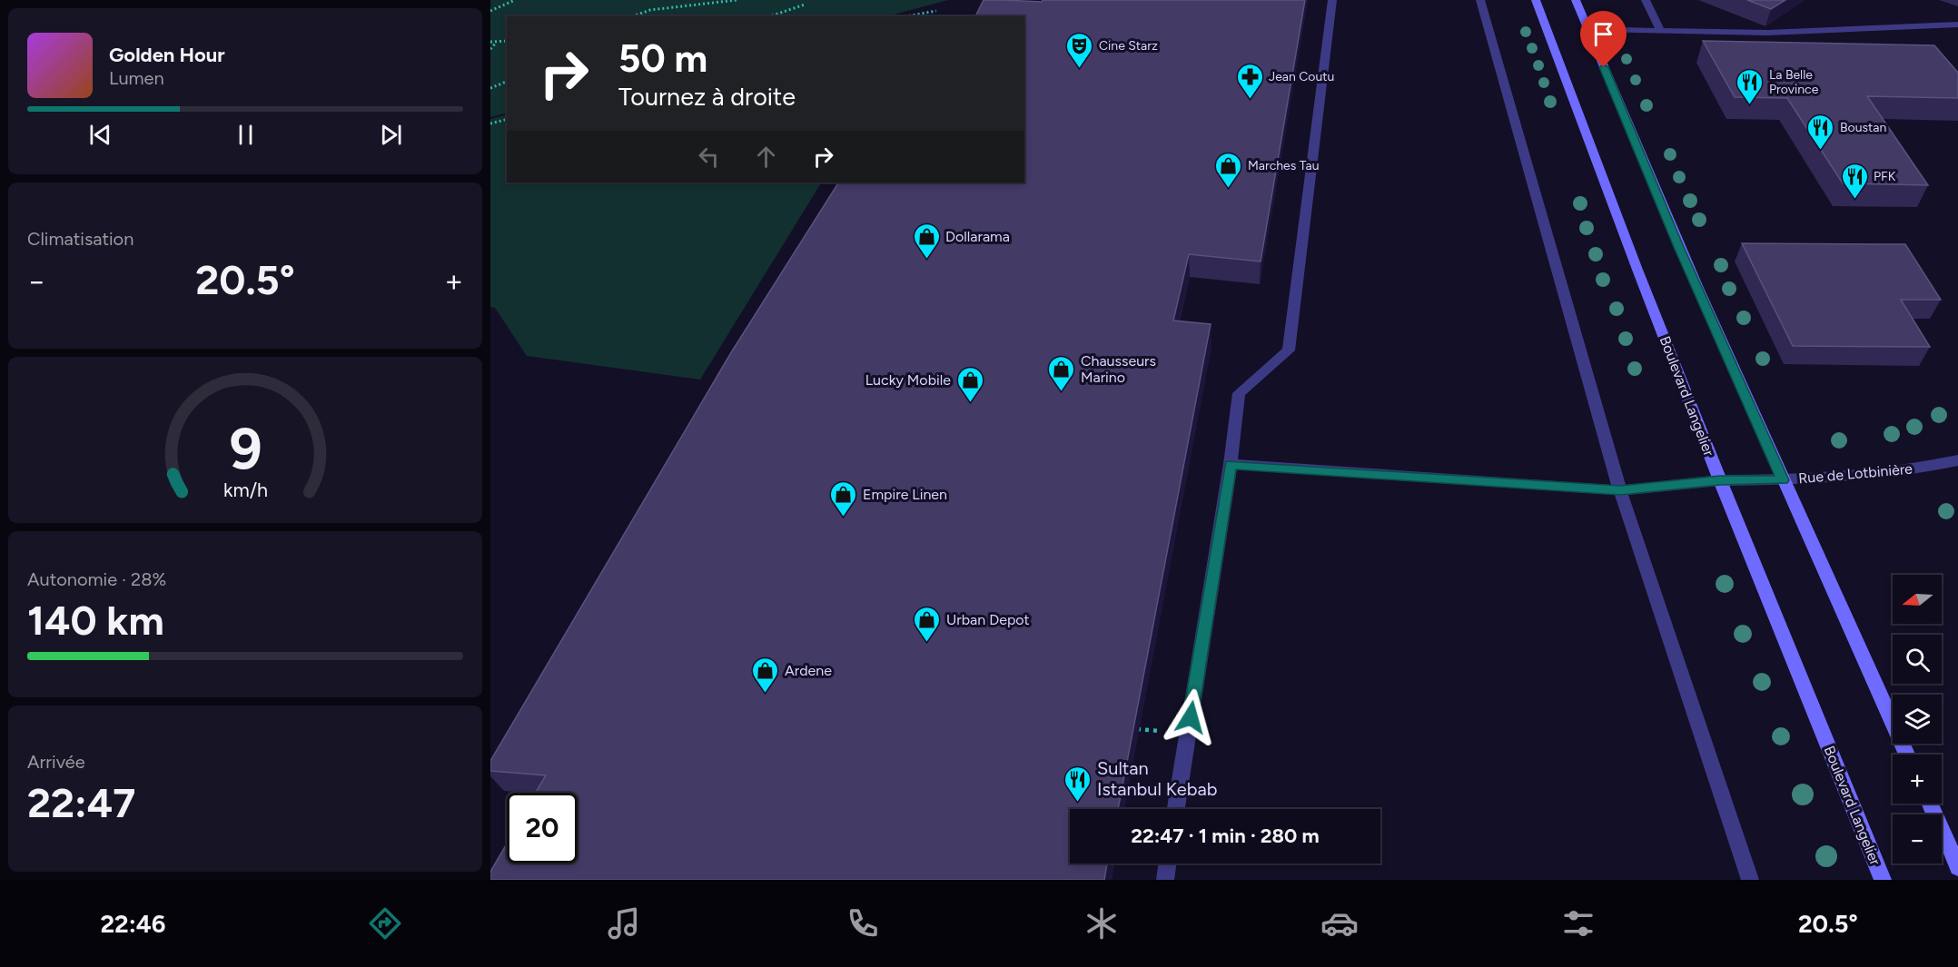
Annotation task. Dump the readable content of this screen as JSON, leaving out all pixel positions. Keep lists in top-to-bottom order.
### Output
{
  "streets": {
    "main road": ["Boulevard Langelier"],
    "street": ["Rue de Lotbinière"]
  },
  "crossings": [
    ["Boulevard Langelier", "Rue de Lotbinière"]
  ],
  "places": {
    "theatre": ["Cine Starz"],
    "pharmacy": ["Jean Coutu"],
    "restaurant": [
      "La Belle Province",
      "Boustan",
      "PFK",
      "Sultan Istanbul Kebab"
    ],
    "shop": [
      "Marches Tau",
      "Dollarama",
      "Chausseurs Marino",
      "Lucky Mobile",
      "Empire Linen",
      "Urban Depot",
      "Ardene"
    ]
  },
  "north": "left",
  "page": {
    "turn": ["50 m", "Tournez à droite"],
    "song": ["Golden Hour", "Lumen"],
    "tile": [
      "Climatisation",
      ["Autonomie · 28%", "140 km"],
      ["Arrivée", "22:47"]
    ],
    "heat": ["−", "20.5°", "+"],
    "map_buttons": ["+", "−"],
    "limit": "20",
    "trip": "22:47 · 1 min · 280 m",
    "tabs": ["22:46", "20.5°"],
    "gauge": ["9", "km/h"]
  }
}
